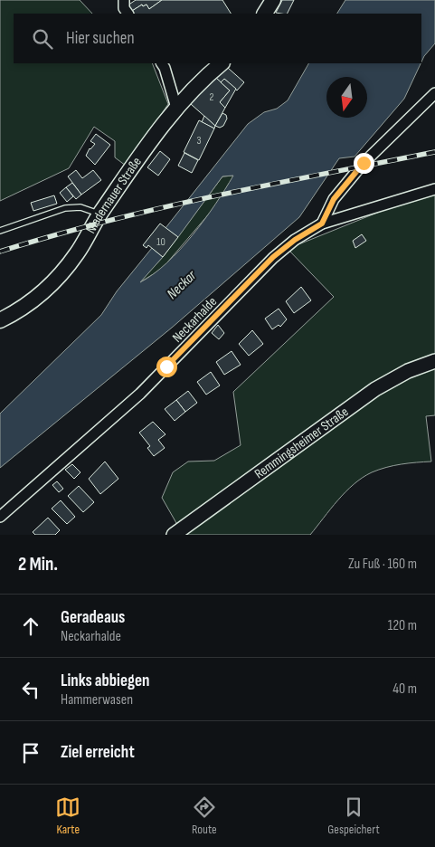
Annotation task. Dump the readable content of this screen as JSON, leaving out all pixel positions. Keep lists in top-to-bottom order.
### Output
{
  "streets": {
    "main road": ["Niedernauer Straße"],
    "street": ["Neckarhalde", "Remmingsheimer Straße"]
  },
  "water": ["Neckar"],
  "house_numbers": ["2", "3", "10"],
  "north": "bottom",
  "page": {
    "search": "Hier suchen",
    "heading": ["2 Min.", "Zu Fuß · 160 m"],
    "list": [
      ["Geradeaus", "Neckarhalde", "120 m"],
      ["Links abbiegen", "Hammerwasen", "40 m"],
      "Ziel erreicht"
    ],
    "nav": ["Karte", "Route", "Gespeichert"]
  }
}
